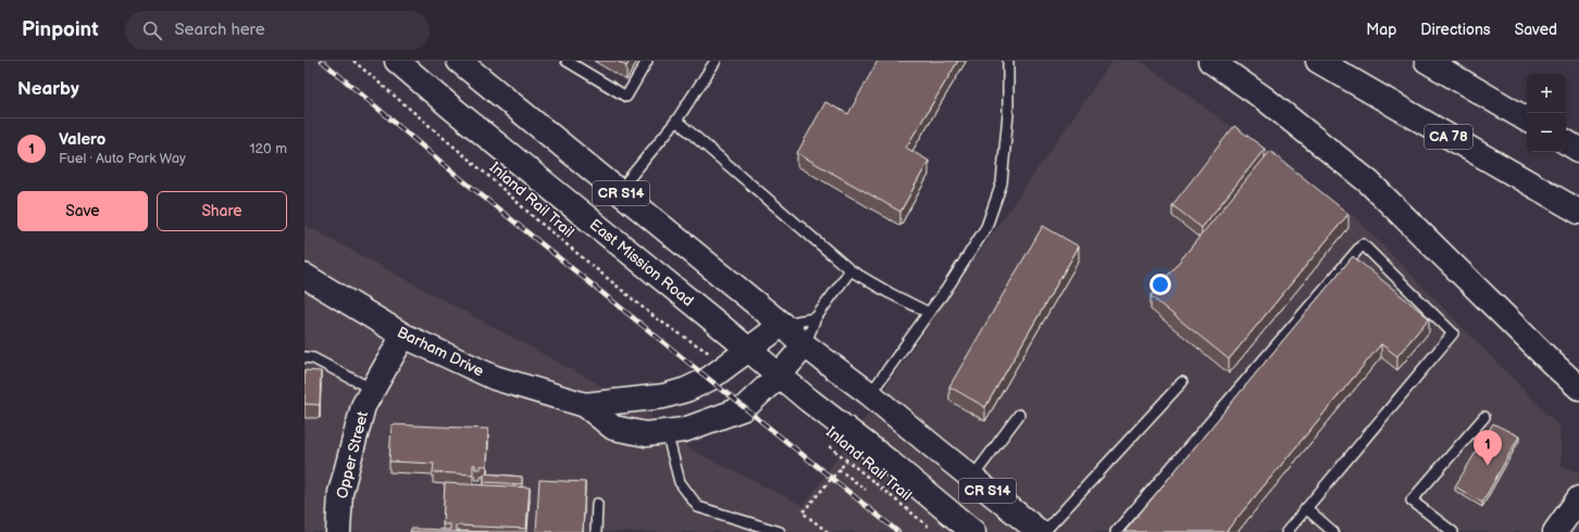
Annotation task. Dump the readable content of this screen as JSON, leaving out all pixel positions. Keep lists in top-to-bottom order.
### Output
{
  "streets": {
    "main road": [
      "CA 78",
      "CR S14",
      "East Mission Road",
      "Barham Drive",
      "Opper Street"
    ],
    "path": ["Inland Rail Trail"]
  },
  "crossings": [
    ["CR S14", "Barham Drive"],
    ["East Mission Road", "Barham Drive"],
    ["Barham Drive", "Opper Street"]
  ],
  "page": {
    "header": "Pinpoint",
    "search": "Search here",
    "nav": ["Map", "Directions", "Saved"],
    "heading": "Nearby",
    "map_buttons": ["+", "−"],
    "list": [
      {
        "mark": "1",
        "name": "Valero",
        "note": "Fuel · Auto Park Way",
        "value": "120 m"
      }
    ],
    "buttons": ["Save", "Share"],
    "pins": "1"
  }
}
